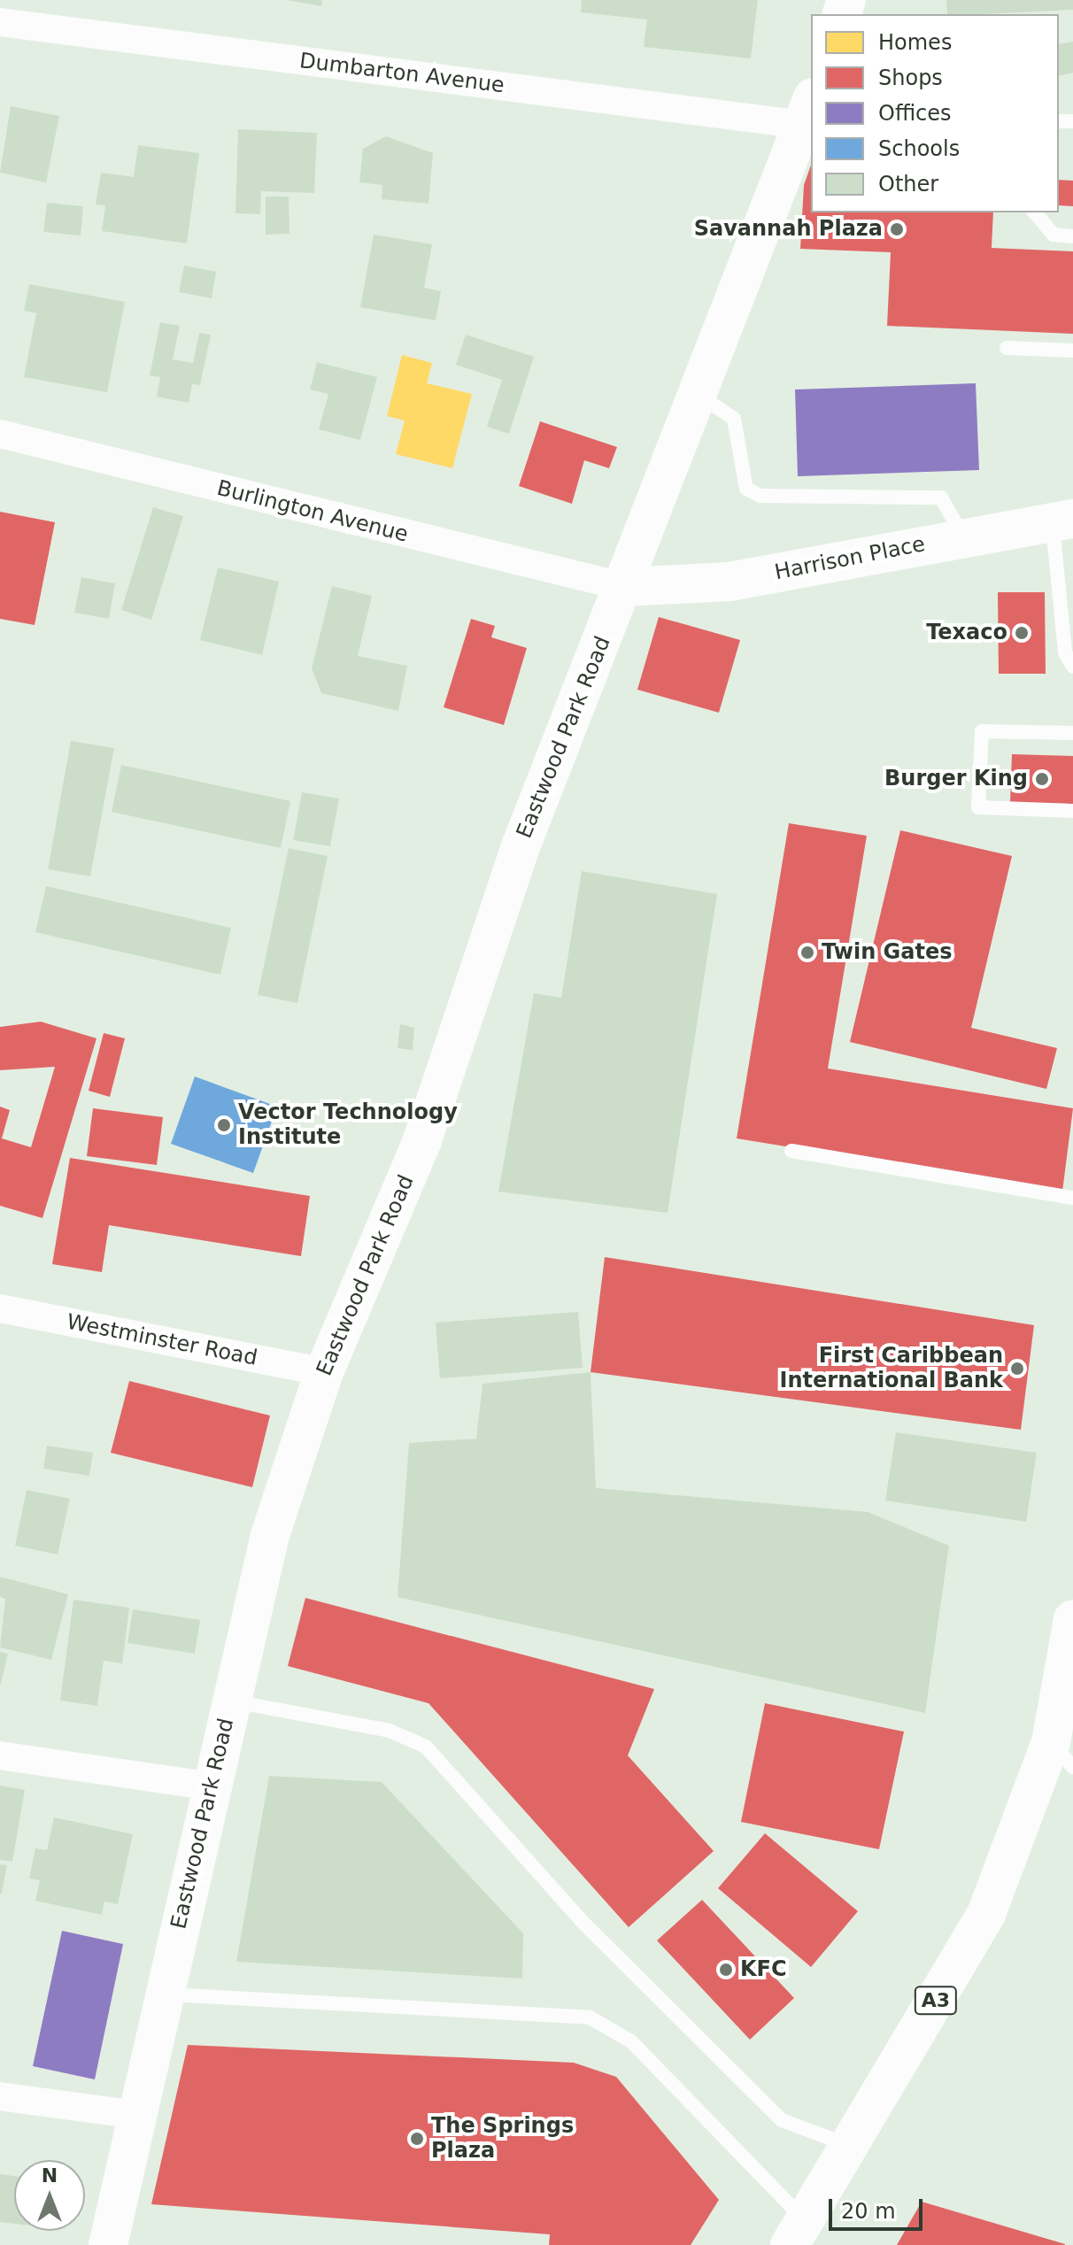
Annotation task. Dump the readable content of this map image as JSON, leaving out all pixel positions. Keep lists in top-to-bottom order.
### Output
{
  "streets": {
    "main road": ["Harrison Place", "Eastwood Park Road", "A3"],
    "street": ["Dumbarton Avenue", "Burlington Avenue", "Westminster Road"]
  },
  "crossings": [
    ["Dumbarton Avenue", "Eastwood Park Road"],
    ["Burlington Avenue", "Harrison Place"],
    ["Burlington Avenue", "Eastwood Park Road"],
    ["Harrison Place", "Eastwood Park Road"],
    ["Eastwood Park Road", "Westminster Road"]
  ],
  "places": [
    "Savannah Plaza",
    "Texaco",
    "Burger King",
    "Twin Gates",
    "Vector Technology Institute",
    "First Caribbean International Bank",
    "KFC",
    "The Springs Plaza"
  ],
  "legend": [
    "Homes",
    "Shops",
    "Offices",
    "Schools",
    "Other"
  ],
  "scale_bar": "20 m",
  "north": "top"
}
